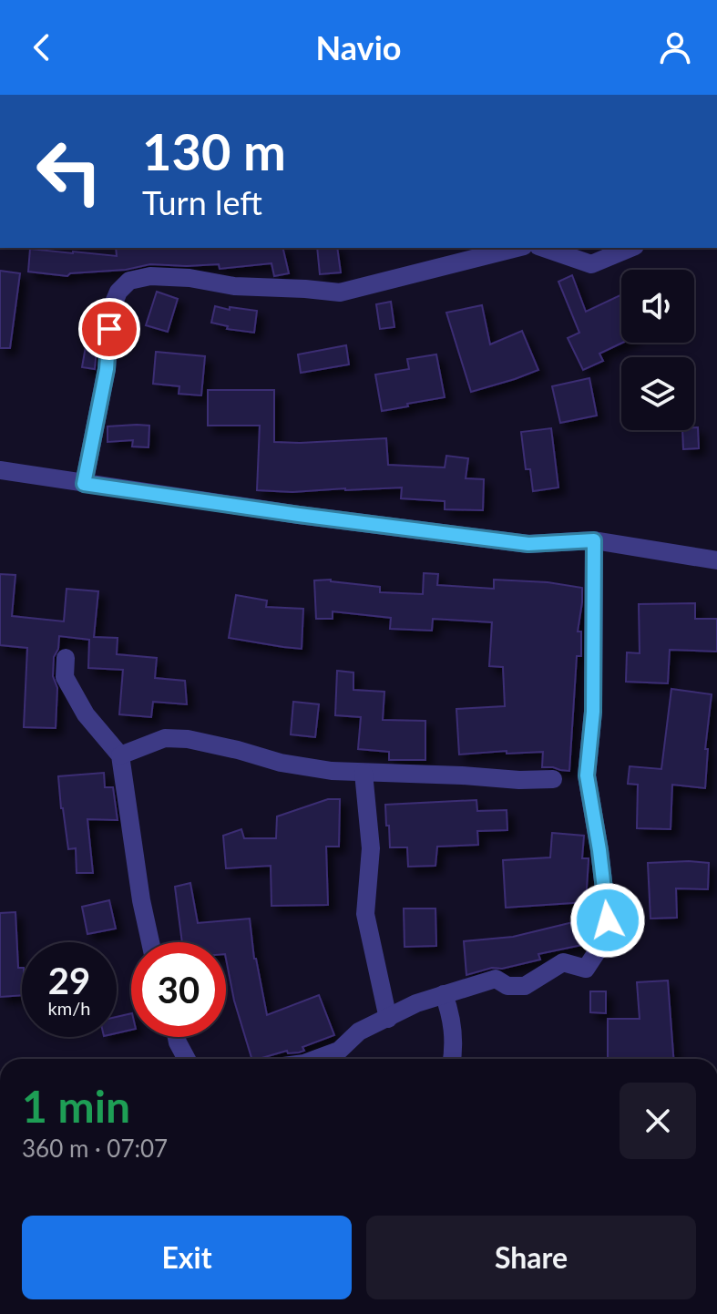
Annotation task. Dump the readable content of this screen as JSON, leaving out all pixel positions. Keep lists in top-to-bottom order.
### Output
{
  "page": {
    "header": "Navio",
    "turn": ["130 m", "Turn left"],
    "speed": "29 km/h",
    "limit": "30",
    "heading": ["1 min", "360 m · 07:07"],
    "buttons": ["Exit", "Share"]
  }
}
